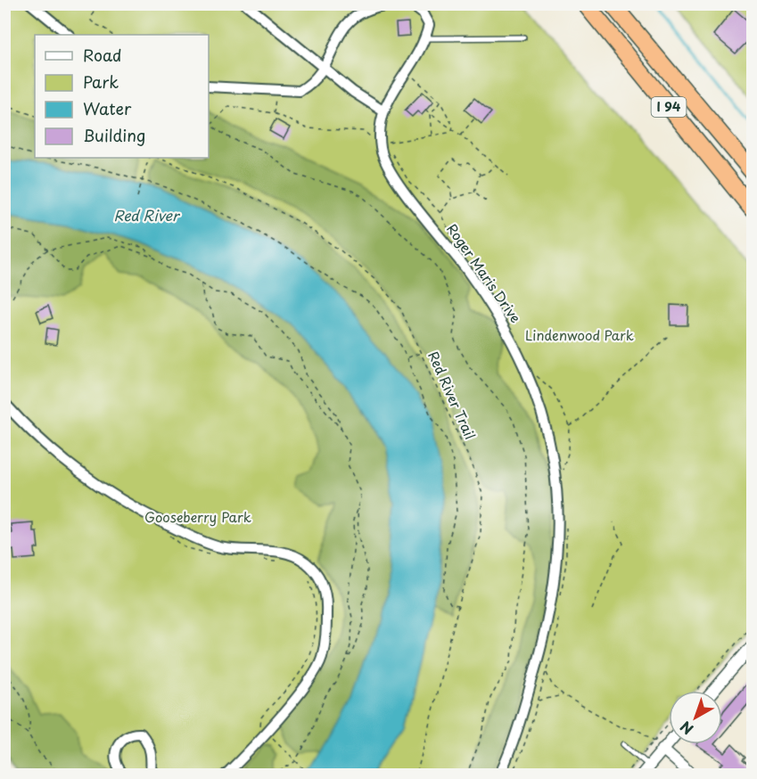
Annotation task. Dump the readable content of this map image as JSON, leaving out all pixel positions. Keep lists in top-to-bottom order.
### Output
{
  "streets": {
    "highway": ["I 94"],
    "street": ["Roger Maris Drive"],
    "path": ["Red River Trail"]
  },
  "water": ["Red River"],
  "parks": ["Lindenwood Park", "Gooseberry Park"],
  "legend": [
    "Road",
    "Park",
    "Water",
    "Building"
  ],
  "north": "bottom left"
}
